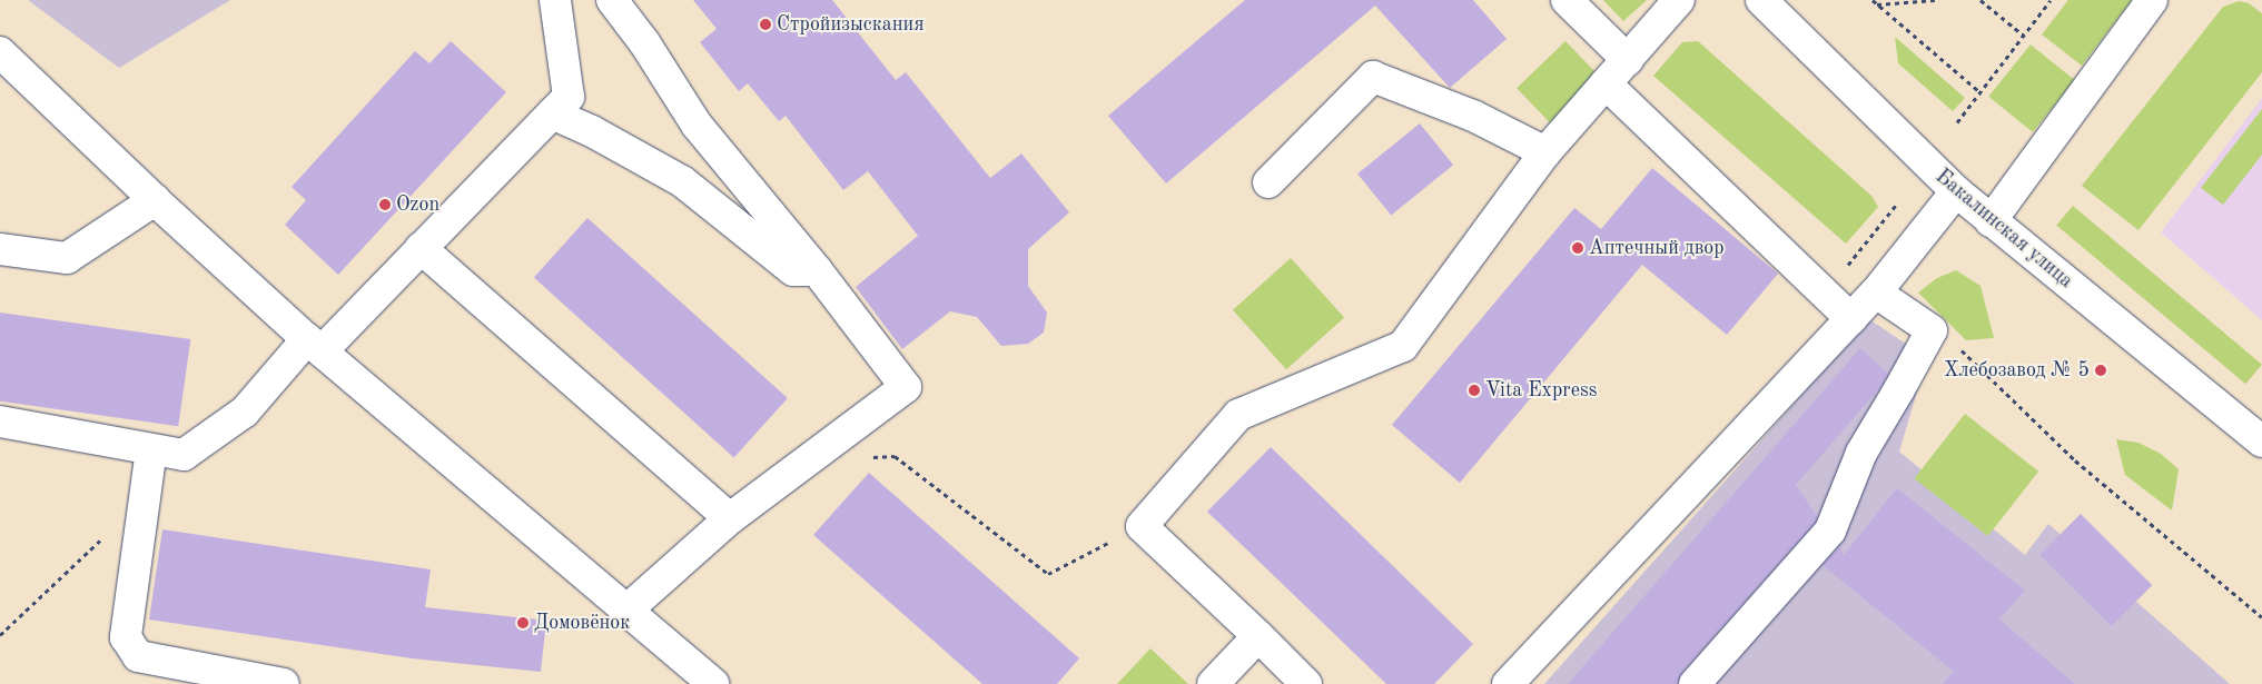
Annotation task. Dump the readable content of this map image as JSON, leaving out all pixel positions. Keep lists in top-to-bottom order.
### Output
{
  "streets": {
    "street": ["Бакалинская улица"]
  },
  "places": [
    "Стройизыскания",
    "Ozon",
    "Аптечный двор",
    "Хлебозавод № 5",
    "Vita Express",
    "Домовёнок"
  ]
}
